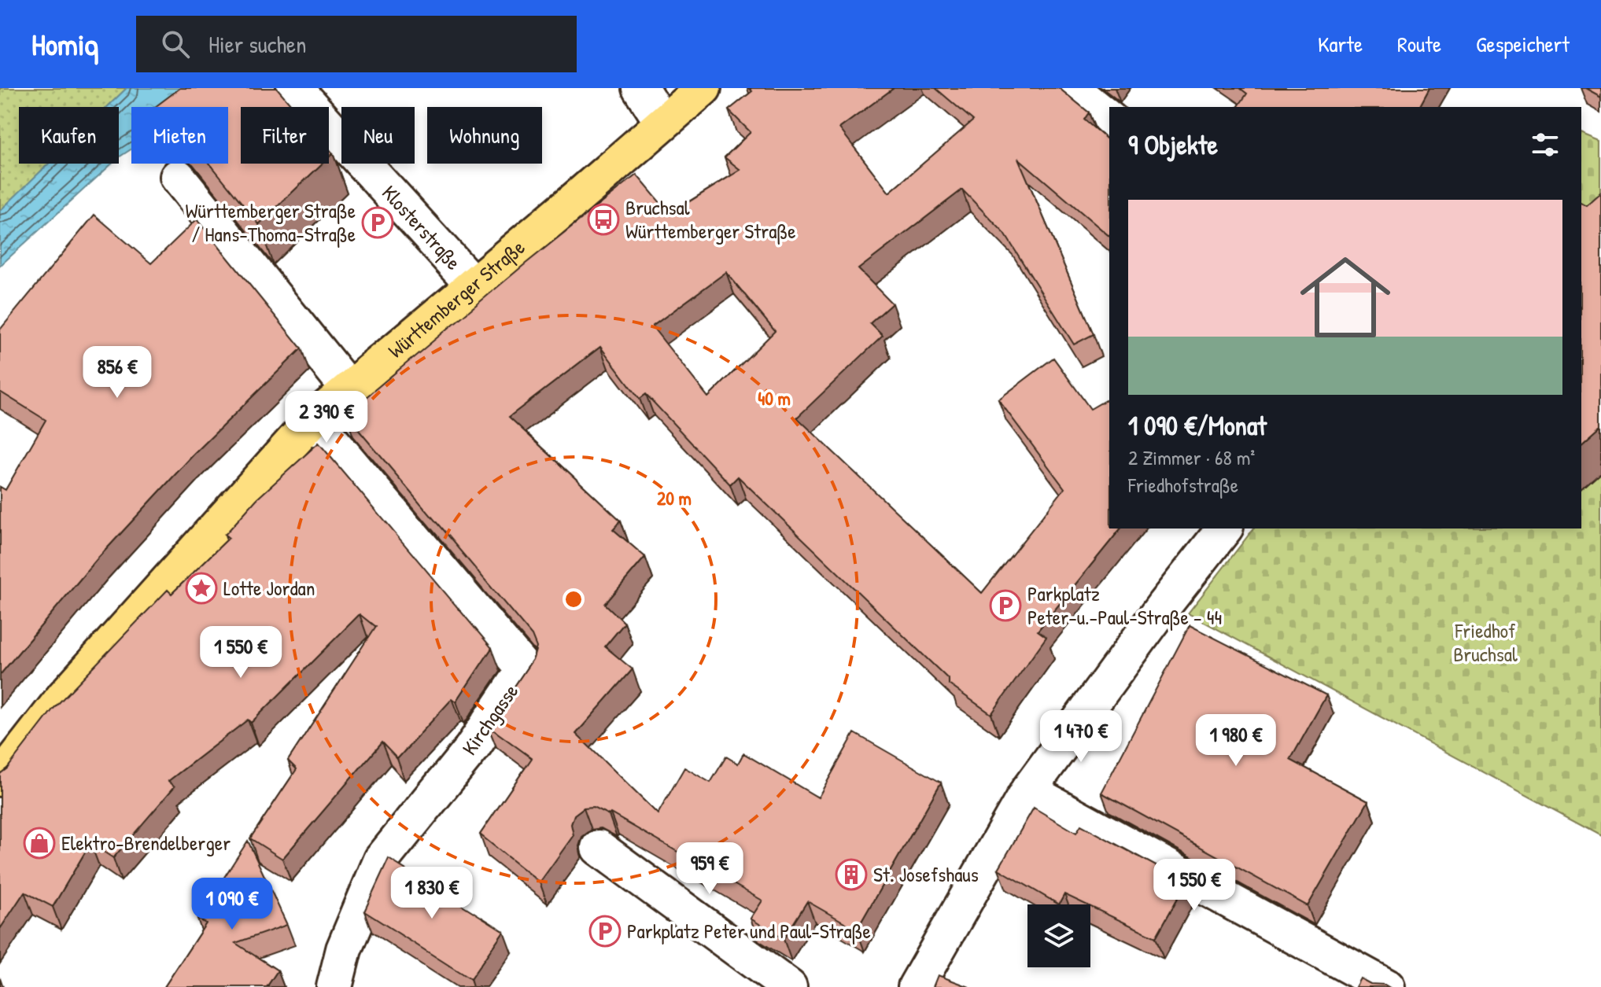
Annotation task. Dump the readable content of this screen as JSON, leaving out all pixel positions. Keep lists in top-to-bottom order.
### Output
{
  "streets": {
    "main road": ["Württemberger Straße"],
    "street": ["Klosterstraße", "Kirchgasse"]
  },
  "crossings": [
    ["Klosterstraße", "Württemberger Straße"],
    ["Württemberger Straße", "Kirchgasse"]
  ],
  "parks": ["Friedhof Bruchsal"],
  "places": {
    "bus stop": ["Bruchsal Württemberger Straße"],
    "parking": ["Württemberger Straße / Hans-Thoma-Straße", "Parkplatz Peter-u.-Paul-Straße – 44", "Parkplatz Peter und Paul-Straße"],
    "place": ["Lotte Jordan"],
    "shop": ["Elektro-Brendelberger"],
    "building": ["St. Josefshaus"]
  },
  "page": {
    "header": "Homiq",
    "search": "Hier suchen",
    "nav": ["Karte", "Route", "Gespeichert"],
    "chip": [
      "Kaufen",
      "Mieten",
      "Filter",
      "Neu",
      "Wohnung"
    ],
    "heading": "9 Objekte",
    "list": [
      {
        "name": "1 090 €/Monat",
        "note": "2 Zimmer · 68 m² · Friedhofstraße"
      }
    ],
    "price": [
      "856 €",
      "2 390 €",
      "1 550 €",
      "1 470 €",
      "1 980 €",
      "959 €",
      "1 550 €",
      "1 830 €",
      "1 090 €"
    ]
  },
  "rings": ["40 m", "20 m"]
}
